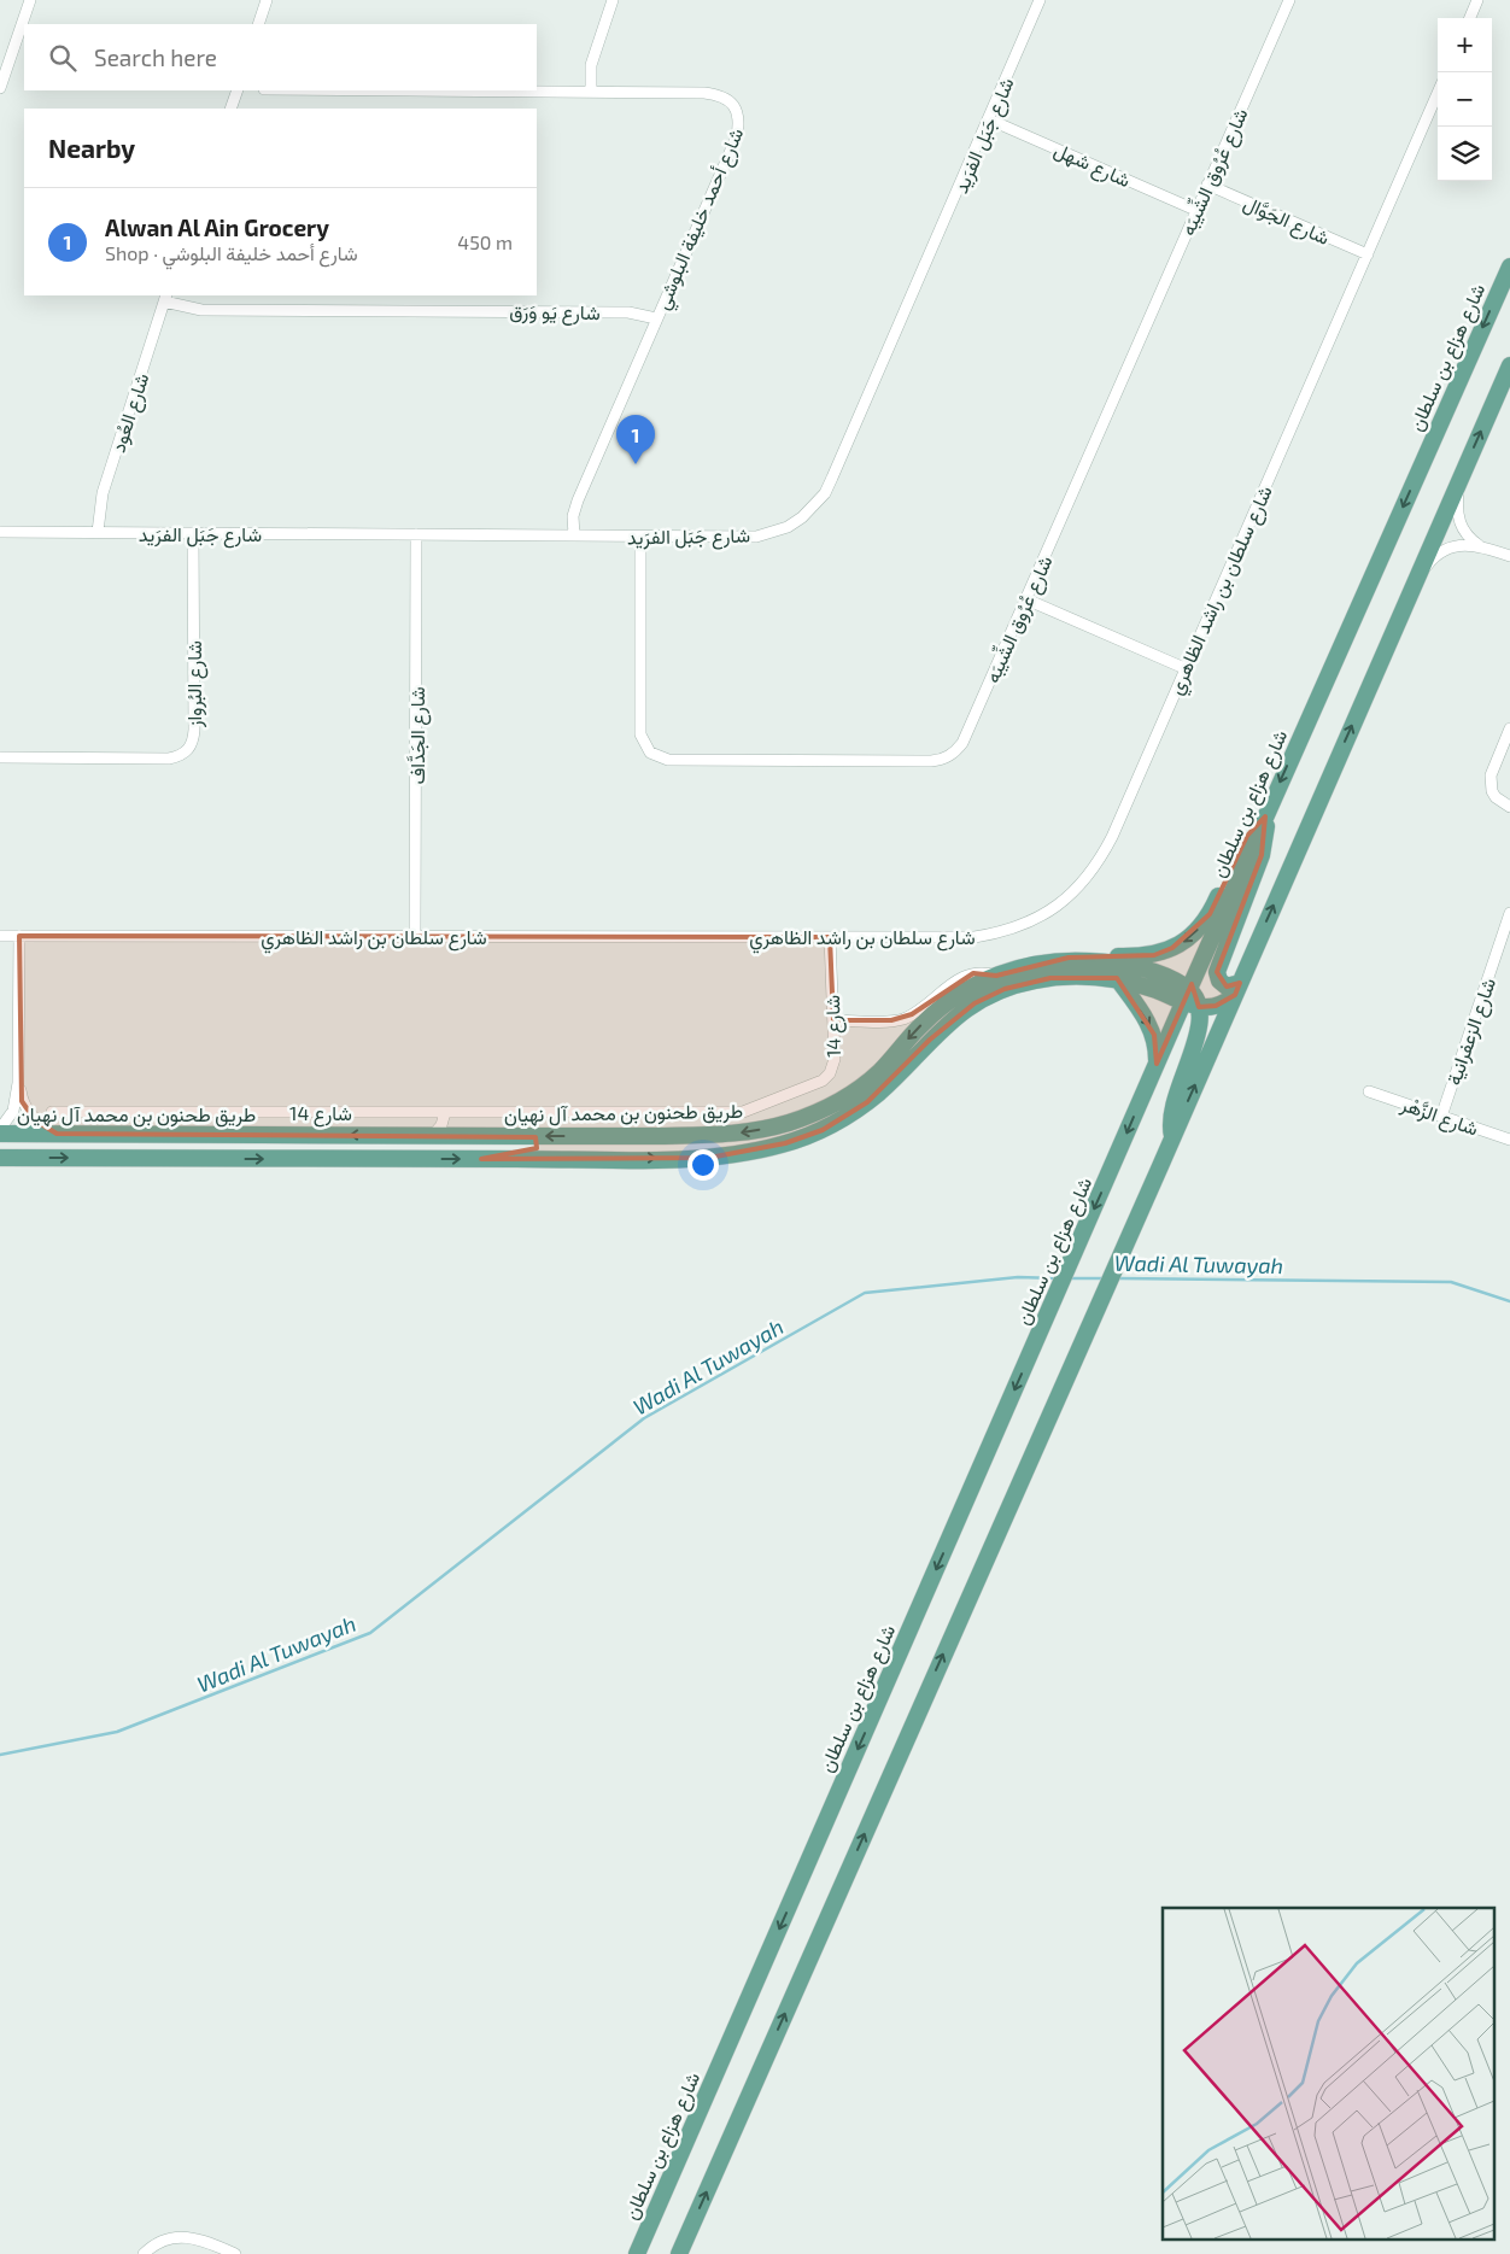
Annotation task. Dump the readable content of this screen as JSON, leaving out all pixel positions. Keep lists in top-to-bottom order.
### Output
{
  "streets": {
    "main road": ["شارع هزاع بن سلطان", "طريق طحنون بن محمد آل نهيان"],
    "street": [
      "شارع جَبَل الفرَيد",
      "شارع شهل",
      "شارع عُرُوق الشِّيبَه",
      "شارع أحمد خليفة البلوشي",
      "شارع الجَوَّال",
      "شارع يَو وَرَق",
      "شارع العُود",
      "شارع سلطان بن راشد الظاهري",
      "شارع البُرواز",
      "شارع الجَدَّاف",
      "شارع 14",
      "شارع الزعفرانية",
      "شارع الزَّهْر"
    ]
  },
  "crossings": [
    ["شارع جَبَل الفرَيد", "شارع شهل"],
    ["شارع جَبَل الفرَيد", "شارع عُرُوق الشِّيبَه"],
    ["شارع جَبَل الفرَيد", "شارع أحمد خليفة البلوشي"],
    ["شارع جَبَل الفرَيد", "شارع العُود"],
    ["شارع جَبَل الفرَيد", "شارع البُرواز"],
    ["شارع جَبَل الفرَيد", "شارع الجَدَّاف"],
    ["شارع شهل", "شارع عُرُوق الشِّيبَه"],
    ["شارع عُرُوق الشِّيبَه", "شارع الجَوَّال"],
    ["شارع أحمد خليفة البلوشي", "شارع يَو وَرَق"],
    ["شارع الجَوَّال", "شارع سلطان بن راشد الظاهري"],
    ["شارع يَو وَرَق", "شارع العُود"],
    ["شارع هزاع بن سلطان", "طريق طحنون بن محمد آل نهيان"],
    ["شارع سلطان بن راشد الظاهري", "شارع الجَدَّاف"],
    ["شارع سلطان بن راشد الظاهري", "شارع 14"],
    ["شارع الزعفرانية", "شارع الزَّهْر"]
  ],
  "water": ["Wadi Al Tuwayah"],
  "page": {
    "map_buttons": ["+", "−"],
    "search": "Search here",
    "heading": "Nearby",
    "list": [
      {
        "mark": "1",
        "name": "Alwan Al Ain Grocery",
        "note": "Shop · شارع أحمد خليفة البلوشي",
        "value": "450 m"
      }
    ],
    "pins": "1"
  }
}
